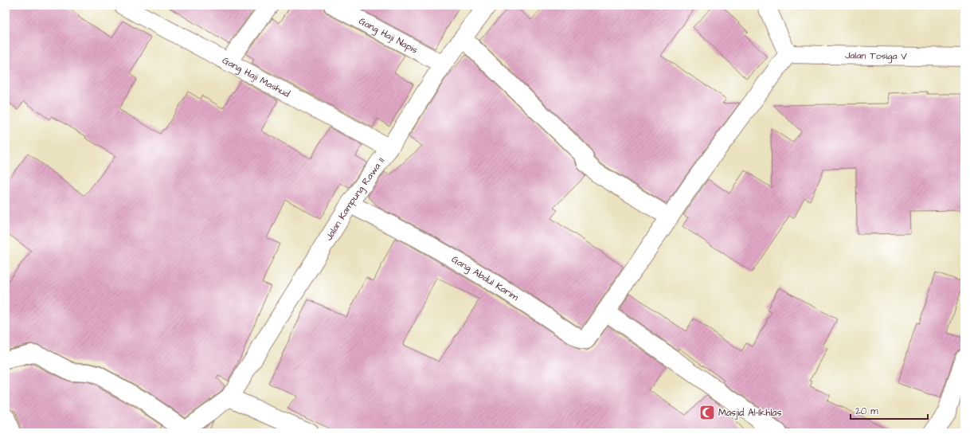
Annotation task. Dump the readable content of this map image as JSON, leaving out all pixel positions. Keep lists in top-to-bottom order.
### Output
{
  "streets": {
    "street": [
      "Gang Haji Napis",
      "Jalan Tosiga V",
      "Gang Haji Mashud",
      "Jalan Kampung Rawa II",
      "Gang Abdul Karim"
    ]
  },
  "crossings": [
    ["Gang Haji Napis", "Jalan Kampung Rawa II"],
    ["Gang Haji Mashud", "Jalan Kampung Rawa II"],
    ["Jalan Kampung Rawa II", "Gang Abdul Karim"]
  ],
  "places": {
    "mosque": ["Masjid Al-Ikhlas"]
  },
  "scale_bar": "20 m"
}
